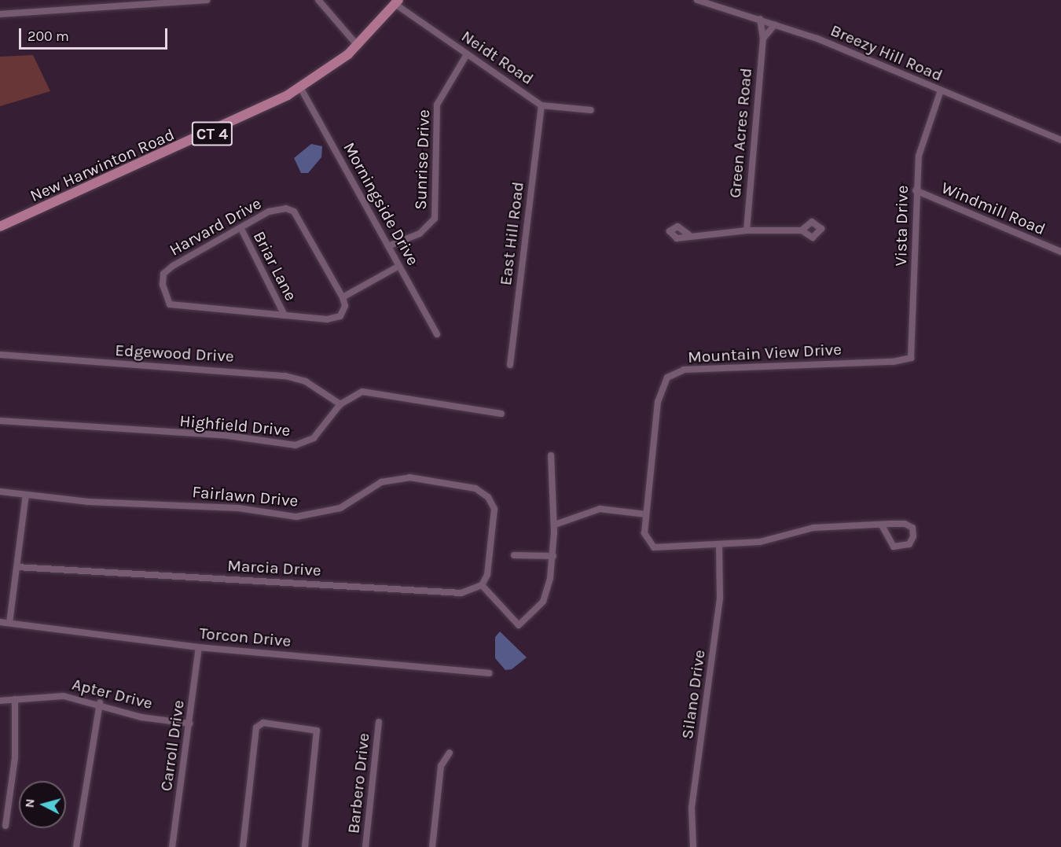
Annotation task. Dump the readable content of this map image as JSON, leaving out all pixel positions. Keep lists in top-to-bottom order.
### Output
{
  "streets": {
    "main road": ["CT 4", "New Harwinton Road"],
    "street": [
      "Breezy Hill Road",
      "Neidt Road",
      "Green Acres Road",
      "Sunrise Drive",
      "Morningside Drive",
      "Windmill Road",
      "Vista Drive",
      "Harvard Drive",
      "East Hill Road",
      "Briar Lane",
      "Edgewood Drive",
      "Mountain View Drive",
      "Highfield Drive",
      "Fairlawn Drive",
      "Marcia Drive",
      "Torcon Drive",
      "Apter Drive",
      "Silano Drive",
      "Carroll Drive",
      "Barbero Drive"
    ]
  },
  "crossings": [
    ["Breezy Hill Road", "Green Acres Road"],
    ["Breezy Hill Road", "Vista Drive"],
    ["Neidt Road", "Sunrise Drive"],
    ["Neidt Road", "New Harwinton Road"],
    ["Neidt Road", "East Hill Road"],
    ["Sunrise Drive", "Morningside Drive"],
    ["New Harwinton Road", "Morningside Drive"],
    ["Windmill Road", "Vista Drive"],
    ["Vista Drive", "Mountain View Drive"],
    ["Harvard Drive", "Briar Lane"],
    ["Edgewood Drive", "Highfield Drive"],
    ["Mountain View Drive", "Silano Drive"],
    ["Fairlawn Drive", "Marcia Drive"],
    ["Torcon Drive", "Carroll Drive"],
    ["Apter Drive", "Carroll Drive"]
  ],
  "scale_bar": "200 m",
  "north": "left"
}
